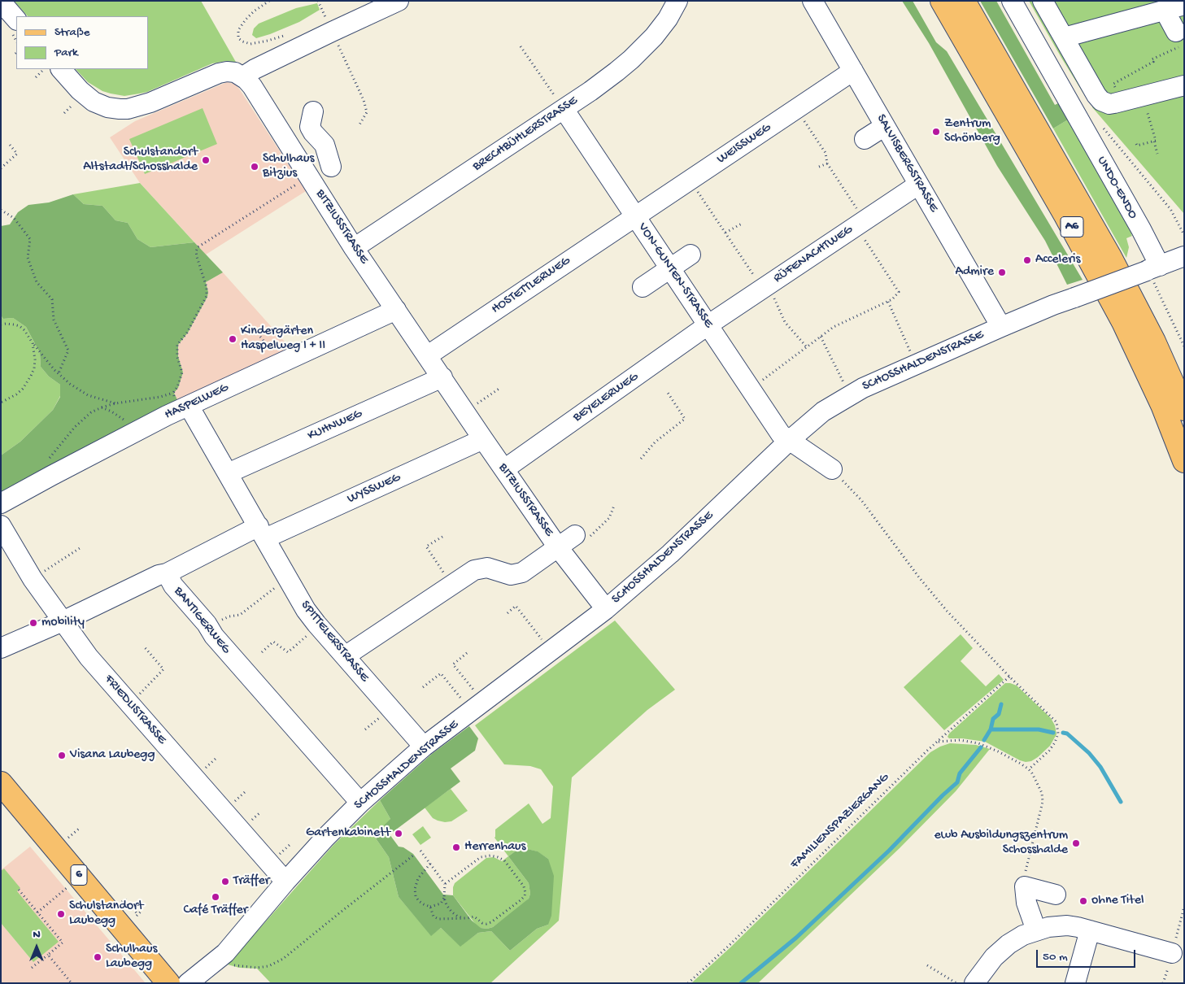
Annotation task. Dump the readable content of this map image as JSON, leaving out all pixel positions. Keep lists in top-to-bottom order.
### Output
{
  "streets": {
    "main road": ["A6", "6"],
    "street": [
      "BRECHBÜHLERSTRASSE",
      "WEISSWEG",
      "SALVISBERGSTRASSE",
      "UNDO-ENDO",
      "BITZIUSSTRASSE",
      "RÜFENACHTWEG",
      "VON-GUNTEN-STRASSE",
      "HOSTETTLERWEG",
      "SCHOSSHALDENSTRASSE",
      "BEYELERWEG",
      "HASPELWEG",
      "KUHNWEG",
      "WYSSWEG",
      "BANTIGERWEG",
      "SPITTELERSTRASSE",
      "FRIEDLISTRASSE"
    ],
    "path": ["FAMILIENSPAZIERGANG"]
  },
  "crossings": [
    ["BRECHBÜHLERSTRASSE", "BITZIUSSTRASSE"],
    ["BRECHBÜHLERSTRASSE", "VON-GUNTEN-STRASSE"],
    ["WEISSWEG", "SALVISBERGSTRASSE"],
    ["WEISSWEG", "VON-GUNTEN-STRASSE"],
    ["WEISSWEG", "HOSTETTLERWEG"],
    ["SALVISBERGSTRASSE", "RÜFENACHTWEG"],
    ["SALVISBERGSTRASSE", "SCHOSSHALDENSTRASSE"],
    ["UNDO-ENDO", "SCHOSSHALDENSTRASSE"],
    ["BITZIUSSTRASSE", "HOSTETTLERWEG"],
    ["BITZIUSSTRASSE", "SCHOSSHALDENSTRASSE"],
    ["BITZIUSSTRASSE", "BEYELERWEG"],
    ["BITZIUSSTRASSE", "HASPELWEG"],
    ["BITZIUSSTRASSE", "KUHNWEG"],
    ["BITZIUSSTRASSE", "WYSSWEG"],
    ["BITZIUSSTRASSE", "SPITTELERSTRASSE"],
    ["RÜFENACHTWEG", "VON-GUNTEN-STRASSE"],
    ["RÜFENACHTWEG", "BEYELERWEG"],
    ["VON-GUNTEN-STRASSE", "HOSTETTLERWEG"],
    ["VON-GUNTEN-STRASSE", "SCHOSSHALDENSTRASSE"],
    ["VON-GUNTEN-STRASSE", "BEYELERWEG"],
    ["SCHOSSHALDENSTRASSE", "BANTIGERWEG"],
    ["SCHOSSHALDENSTRASSE", "SPITTELERSTRASSE"],
    ["SCHOSSHALDENSTRASSE", "FRIEDLISTRASSE"],
    ["HASPELWEG", "SPITTELERSTRASSE"],
    ["KUHNWEG", "SPITTELERSTRASSE"],
    ["WYSSWEG", "SPITTELERSTRASSE"],
    ["BANTIGERWEG", "FRIEDLISTRASSE"]
  ],
  "places": [
    "Zentrum Schönberg",
    "Schulstandort Altstadt/Schosshalde",
    "Schulhaus Bitzius",
    "Acceleris",
    "Admire",
    "Kindergärten Haspelweg I + II",
    "mobility",
    "Visana Laubegg",
    "Gartenkabinett",
    "ewb Ausbildungszentrum Schosshalde",
    "Herrenhaus",
    "Träffer",
    "Café Träffer",
    "ohne Titel",
    "Schulstandort Laubegg",
    "Schulhaus Laubegg"
  ],
  "legend": ["Straße", "Park"],
  "scale_bar": "50 m",
  "north": "top"
}
